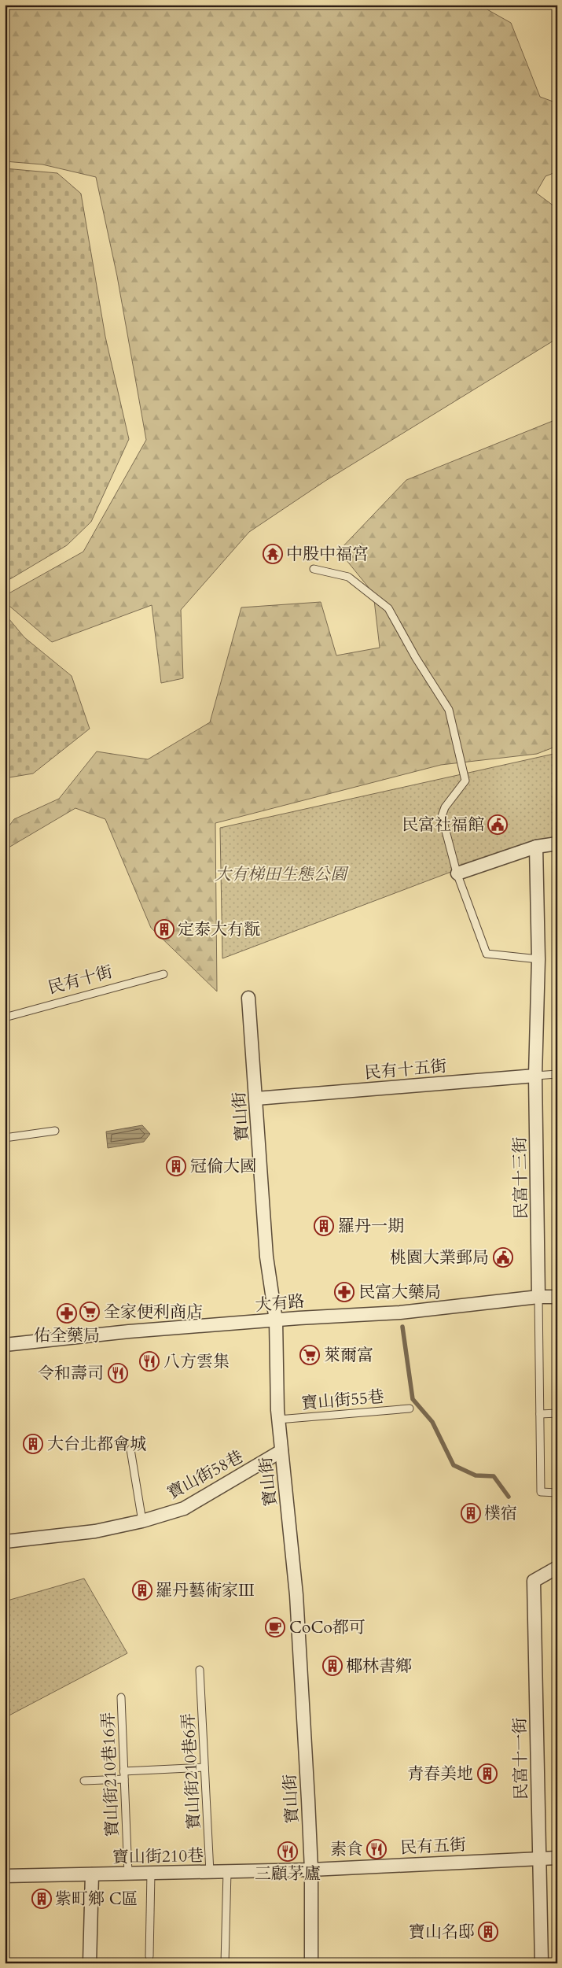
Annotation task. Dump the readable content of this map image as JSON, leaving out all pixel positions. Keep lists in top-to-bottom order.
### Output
{
  "streets": {
    "street": [
      "民有十五街",
      "寶山街",
      "民富十三街",
      "大有路",
      "寶山街58巷",
      "民富十一街",
      "民有五街",
      "寶山街210巷"
    ],
    "lane": [
      "民有十街",
      "寶山街55巷",
      "寶山街210巷6弄",
      "寶山街210巷16弄"
    ]
  },
  "crossings": [
    ["民有十五街", "寶山街"],
    ["民有十五街", "民富十三街"],
    ["寶山街", "大有路"],
    ["寶山街", "寶山街55巷"],
    ["寶山街", "寶山街58巷"],
    ["寶山街", "民有五街"],
    ["寶山街", "寶山街210巷"],
    ["民富十三街", "大有路"],
    ["民富十一街", "民有五街"],
    ["寶山街210巷6弄", "寶山街210巷"],
    ["寶山街210巷16弄", "寶山街210巷"],
    ["民有五街", "寶山街210巷"]
  ],
  "parks": ["大有梯田生態公園"],
  "places": {
    "temple": ["中股中福宮"],
    "public building": ["民富社福館", "桃園大業郵局"],
    "building": [
      "定泰大有翫",
      "冠倫大國",
      "羅丹一期",
      "大台北都會城",
      "樸宿",
      "羅丹藝術家Ⅲ",
      "椰林書鄉",
      "青春美地",
      "紫町鄉 C區",
      "寶山名邸"
    ],
    "pharmacy": ["民富大藥局", "佑全藥局"],
    "supermarket": ["全家便利商店", "萊爾富"],
    "restaurant": [
      "八方雲集",
      "令和壽司",
      "素食",
      "三顧茅廬"
    ],
    "cafe": ["CoCo都可"]
  }
}
